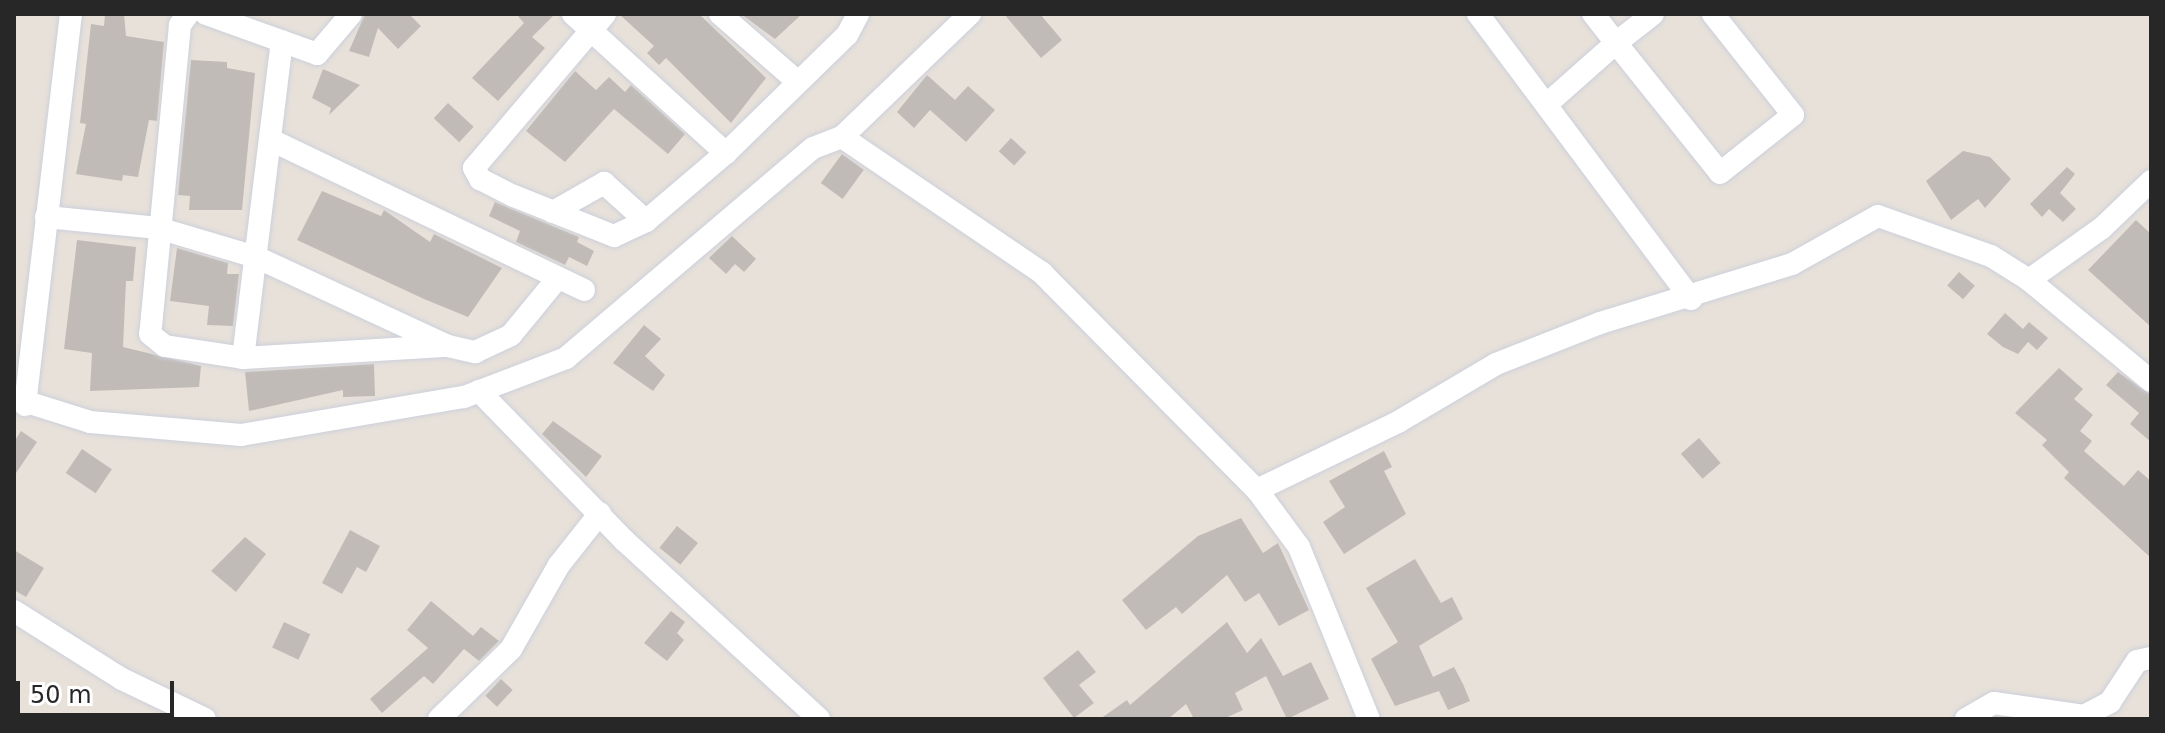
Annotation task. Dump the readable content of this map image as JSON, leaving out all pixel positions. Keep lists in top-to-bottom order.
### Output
{
  "scale_bar": "50 m"
}
